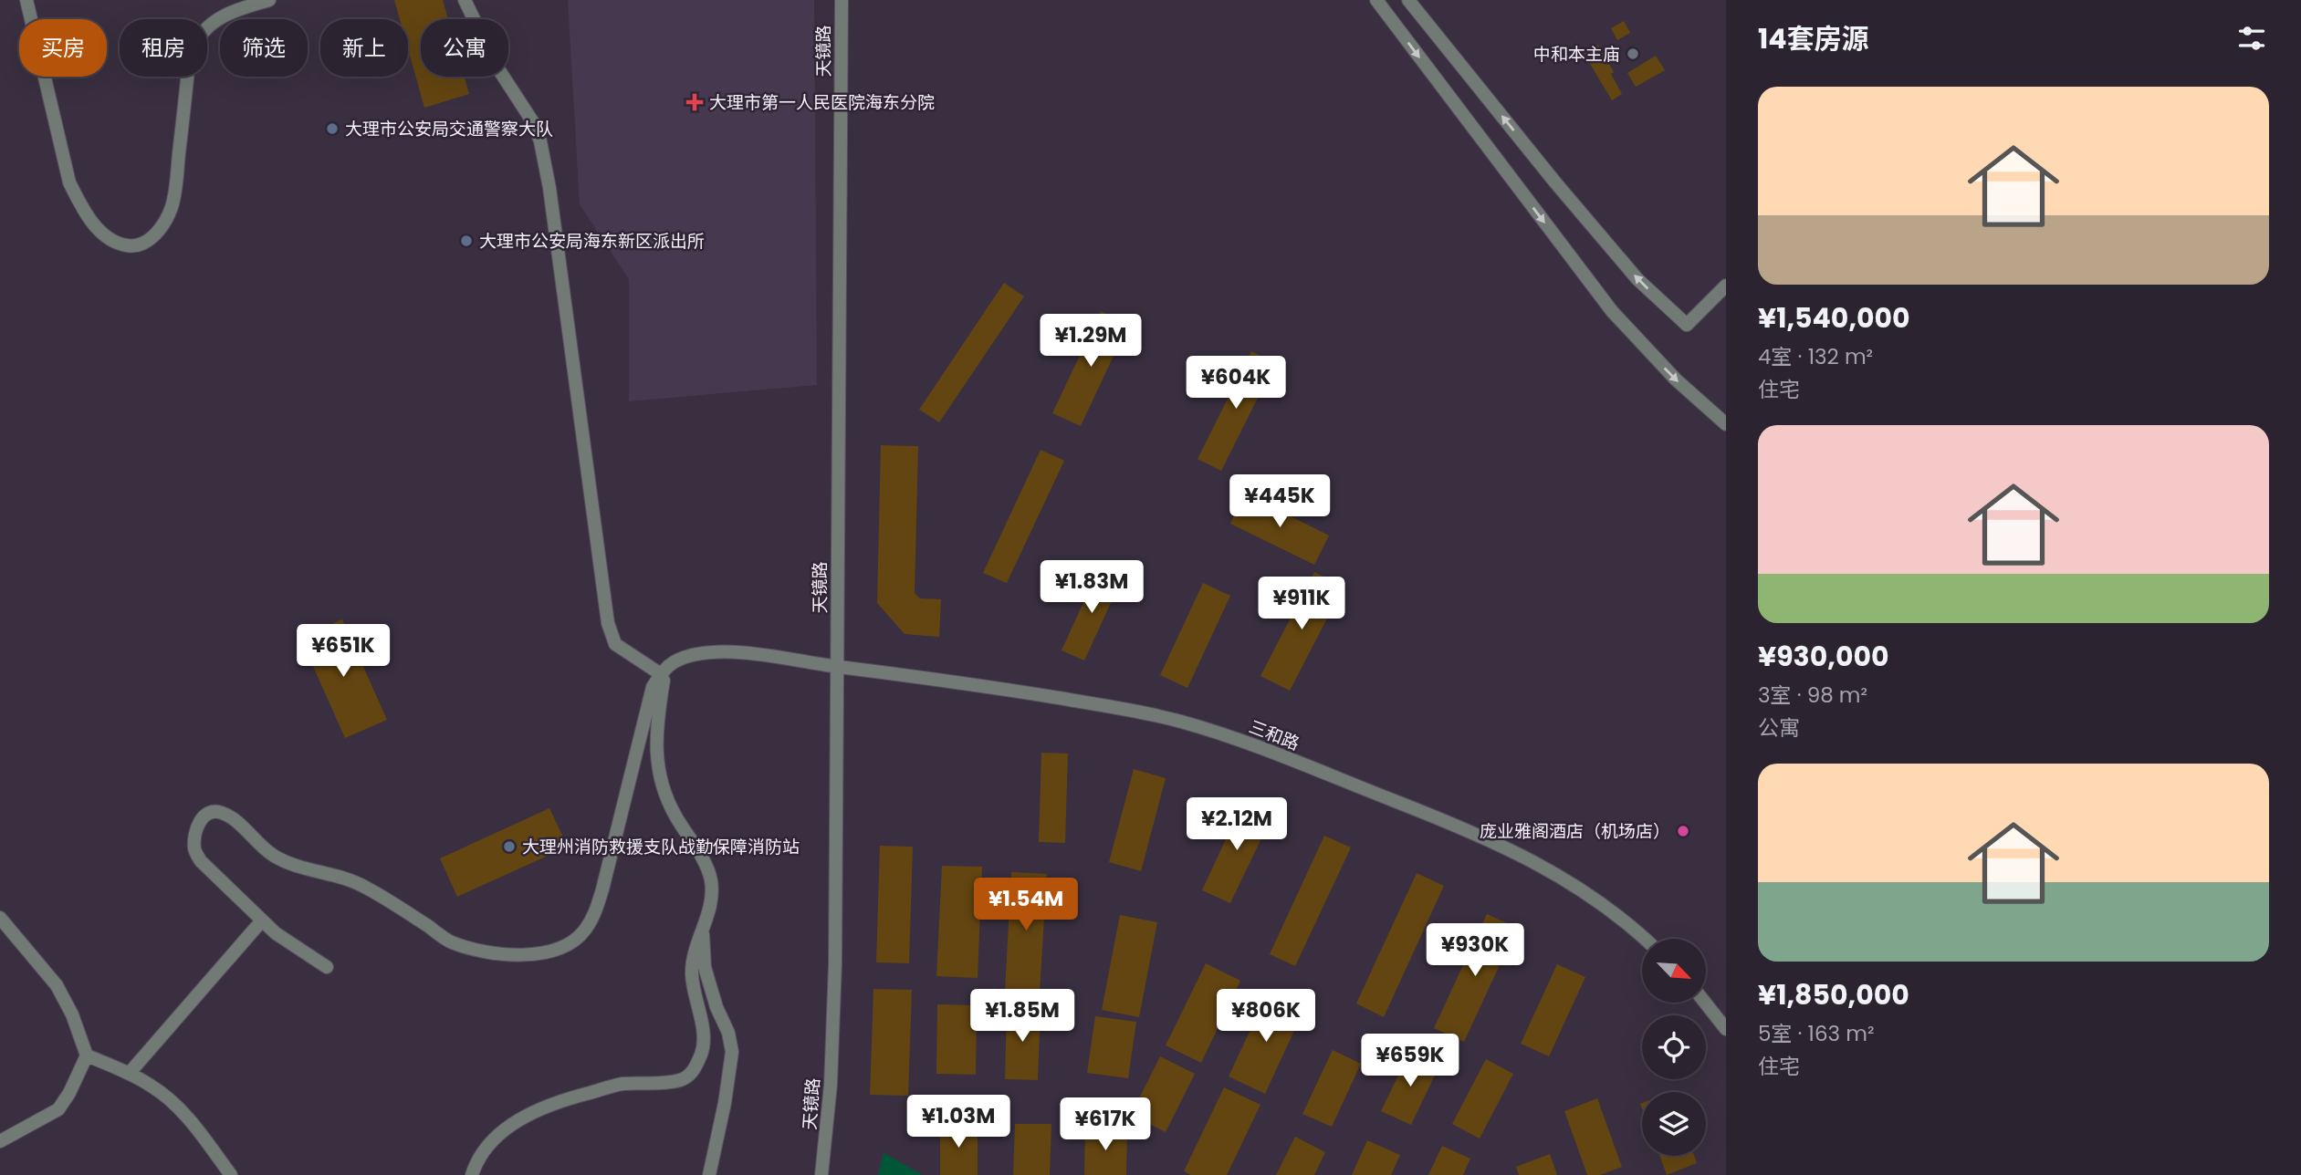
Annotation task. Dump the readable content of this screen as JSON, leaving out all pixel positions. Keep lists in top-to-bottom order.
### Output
{
  "streets": {
    "street": ["天镜路", "三和路"]
  },
  "crossings": [
    ["天镜路", "三和路"]
  ],
  "places": {
    "other": [
      "中和本主庙",
      "大理市公安局交通警察大队",
      "大理市公安局海东新区派出所",
      "庞业雅阁酒店（机场店）",
      "大理州消防救援支队战勤保障消防站"
    ],
    "health": ["大理市第一人民医院海东分院"]
  },
  "north": "bottom right",
  "page": {
    "heading": "14套房源",
    "chip": [
      "买房",
      "租房",
      "筛选",
      "新上",
      "公寓"
    ],
    "list": [
      {
        "name": "¥1,540,000",
        "note": "4室 · 132 m² · 住宅"
      },
      {
        "name": "¥930,000",
        "note": "3室 · 98 m² · 公寓"
      },
      {
        "name": "¥1,850,000",
        "note": "5室 · 163 m² · 住宅"
      }
    ],
    "price": [
      "¥1.29M",
      "¥604K",
      "¥445K",
      "¥1.83M",
      "¥911K",
      "¥651K",
      "¥2.12M",
      "¥1.54M",
      "¥930K",
      "¥1.85M",
      "¥806K",
      "¥659K",
      "¥1.03M",
      "¥617K"
    ]
  }
}
